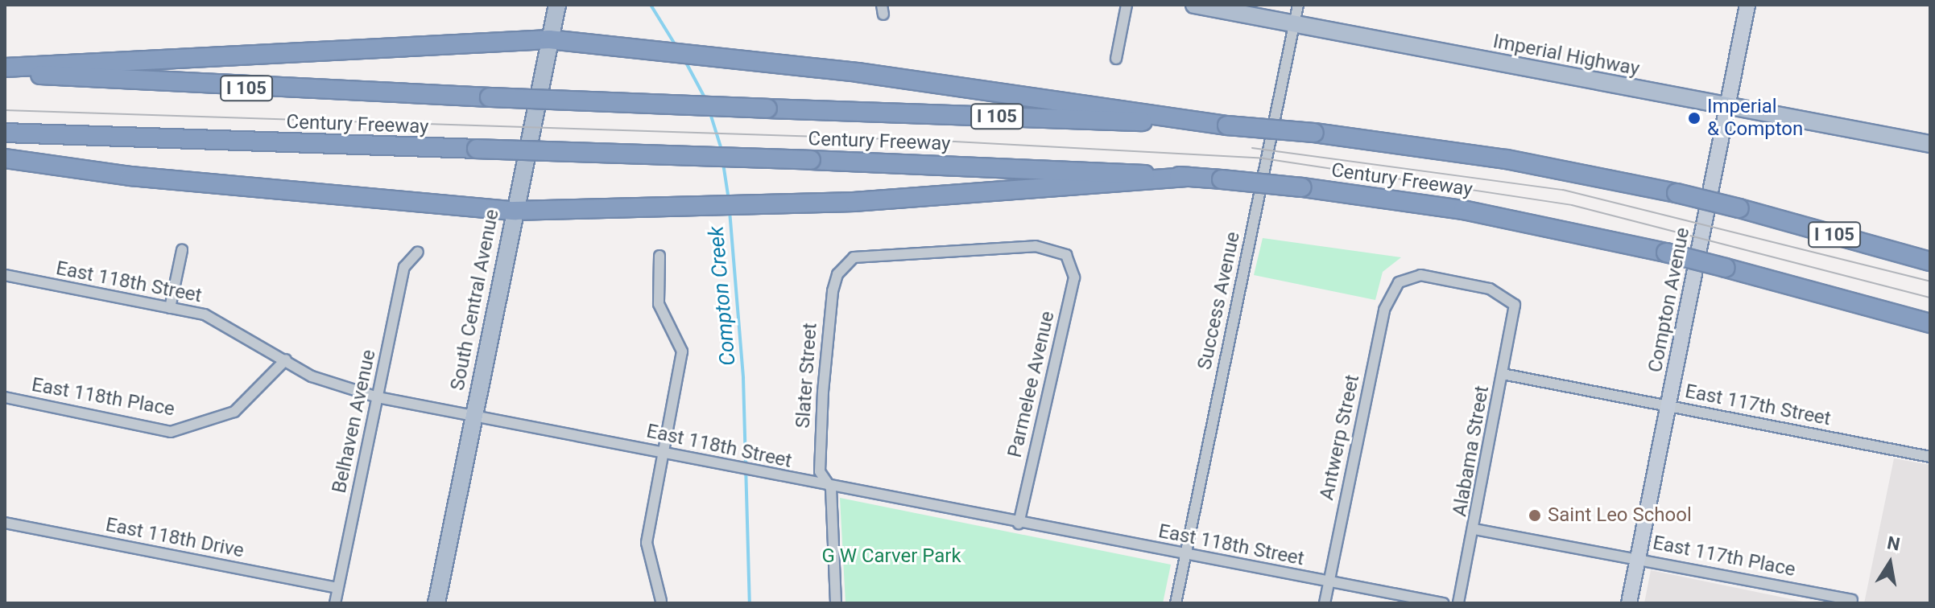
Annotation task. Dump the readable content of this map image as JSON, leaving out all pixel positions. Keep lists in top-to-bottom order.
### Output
{
  "streets": {
    "highway": ["I 105", "Century Freeway"],
    "main road": ["Imperial Highway", "South Central Avenue", "Compton Avenue"],
    "street": [
      "East 118th Street",
      "Success Avenue",
      "Slater Street",
      "Parmelee Avenue",
      "East 118th Place",
      "East 117th Street",
      "Belhaven Avenue",
      "Antwerp Street",
      "Alabama Street",
      "East 118th Drive",
      "East 117th Place"
    ]
  },
  "crossings": [
    ["Imperial Highway", "Compton Avenue"],
    ["Imperial Highway", "Success Avenue"],
    ["East 118th Street", "South Central Avenue"],
    ["East 118th Street", "Success Avenue"],
    ["East 118th Street", "Slater Street"],
    ["East 118th Street", "Parmelee Avenue"],
    ["East 118th Street", "East 118th Place"],
    ["East 118th Street", "Belhaven Avenue"],
    ["East 118th Street", "Antwerp Street"],
    ["Compton Avenue", "East 117th Street"],
    ["Compton Avenue", "East 117th Place"],
    ["Slater Street", "Parmelee Avenue"],
    ["East 117th Street", "Alabama Street"],
    ["Belhaven Avenue", "East 118th Drive"],
    ["Antwerp Street", "Alabama Street"],
    ["Alabama Street", "East 117th Place"]
  ],
  "water": ["Compton Creek"],
  "parks": ["G W Carver Park"],
  "places": ["Imperial & Compton", "Saint Leo School"],
  "north": "top"
}
